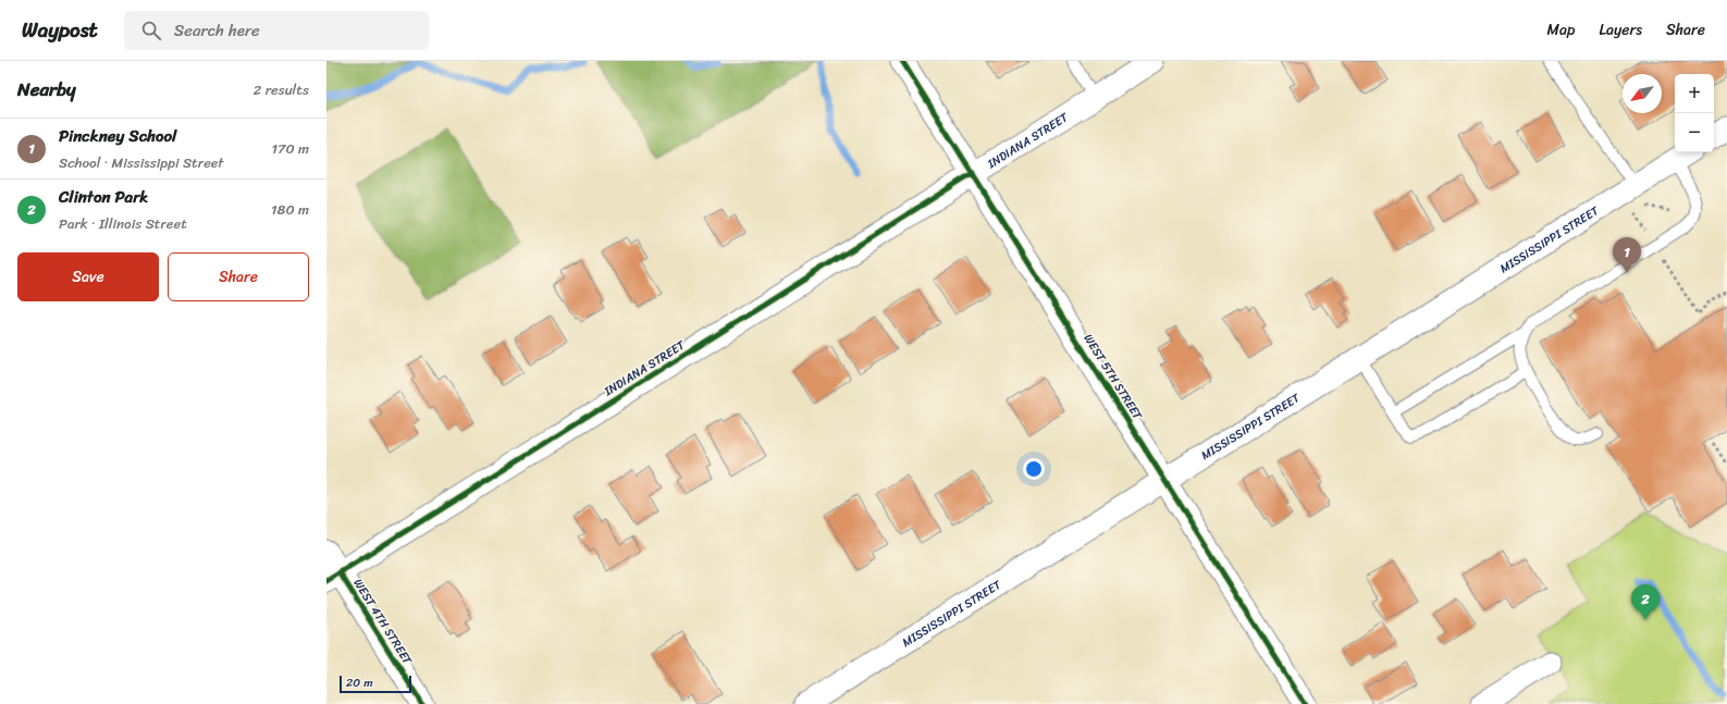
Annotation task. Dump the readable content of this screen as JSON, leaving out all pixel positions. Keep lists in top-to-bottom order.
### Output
{
  "streets": {
    "street": [
      "INDIANA STREET",
      "MISSISSIPPI STREET",
      "WEST 5TH STREET",
      "WEST 4TH STREET"
    ]
  },
  "crossings": [
    ["INDIANA STREET", "WEST 5TH STREET"],
    ["INDIANA STREET", "WEST 4TH STREET"],
    ["MISSISSIPPI STREET", "WEST 5TH STREET"]
  ],
  "scale_bar": "20 m",
  "north": "bottom left",
  "page": {
    "header": "Waypost",
    "search": "Search here",
    "nav": ["Map", "Layers", "Share"],
    "heading": ["Nearby", "2 results"],
    "map_buttons": ["+", "−"],
    "list": [
      {
        "mark": "1",
        "name": "Pinckney School",
        "note": "School · Mississippi Street",
        "value": "170 m"
      },
      {
        "mark": "2",
        "name": "Clinton Park",
        "note": "Park · Illinois Street",
        "value": "180 m"
      }
    ],
    "pins": ["1", "2"],
    "buttons": ["Save", "Share"],
    "scale": "20 m"
  }
}
